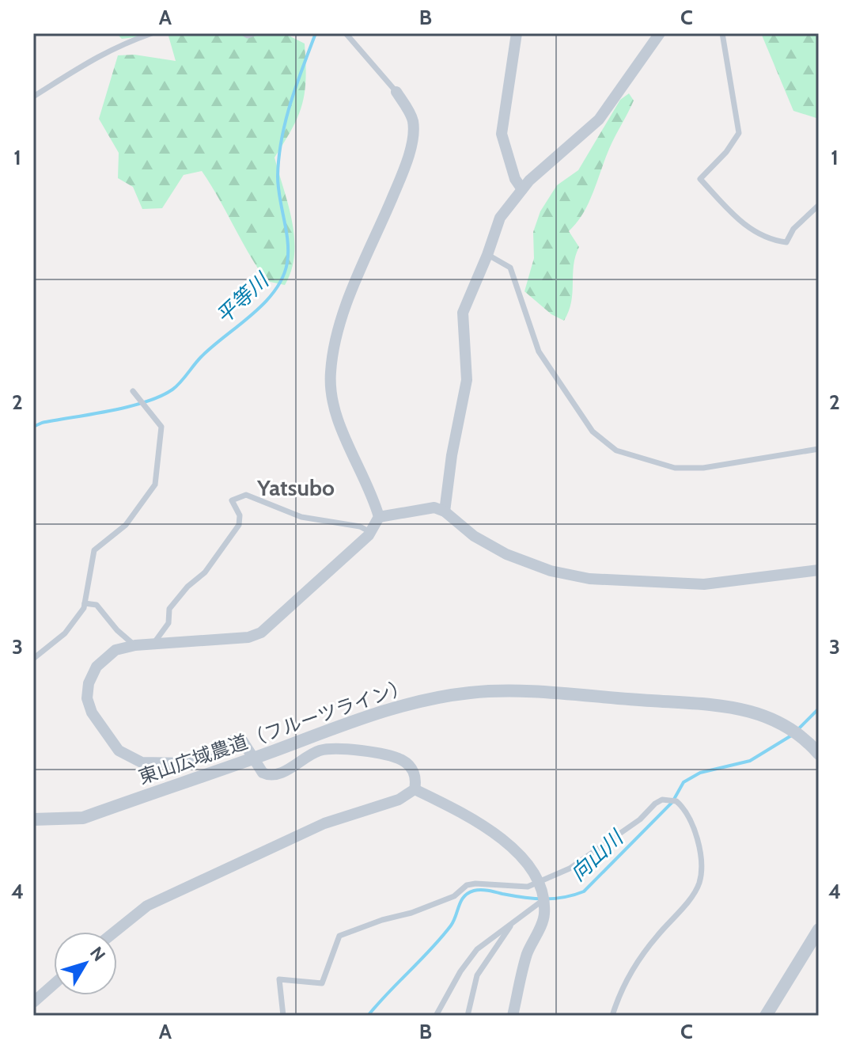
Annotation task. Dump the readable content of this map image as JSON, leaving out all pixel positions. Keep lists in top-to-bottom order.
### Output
{
  "streets": {
    "street": ["東山広域農道（フルーツライン）"]
  },
  "districts": ["Yatsubo"],
  "water": ["平等川", "向山川"],
  "north": "top right",
  "grid": {
    "columns": ["A", "B", "C"],
    "rows": [
      "1",
      "2",
      "3",
      "4"
    ]
  }
}
